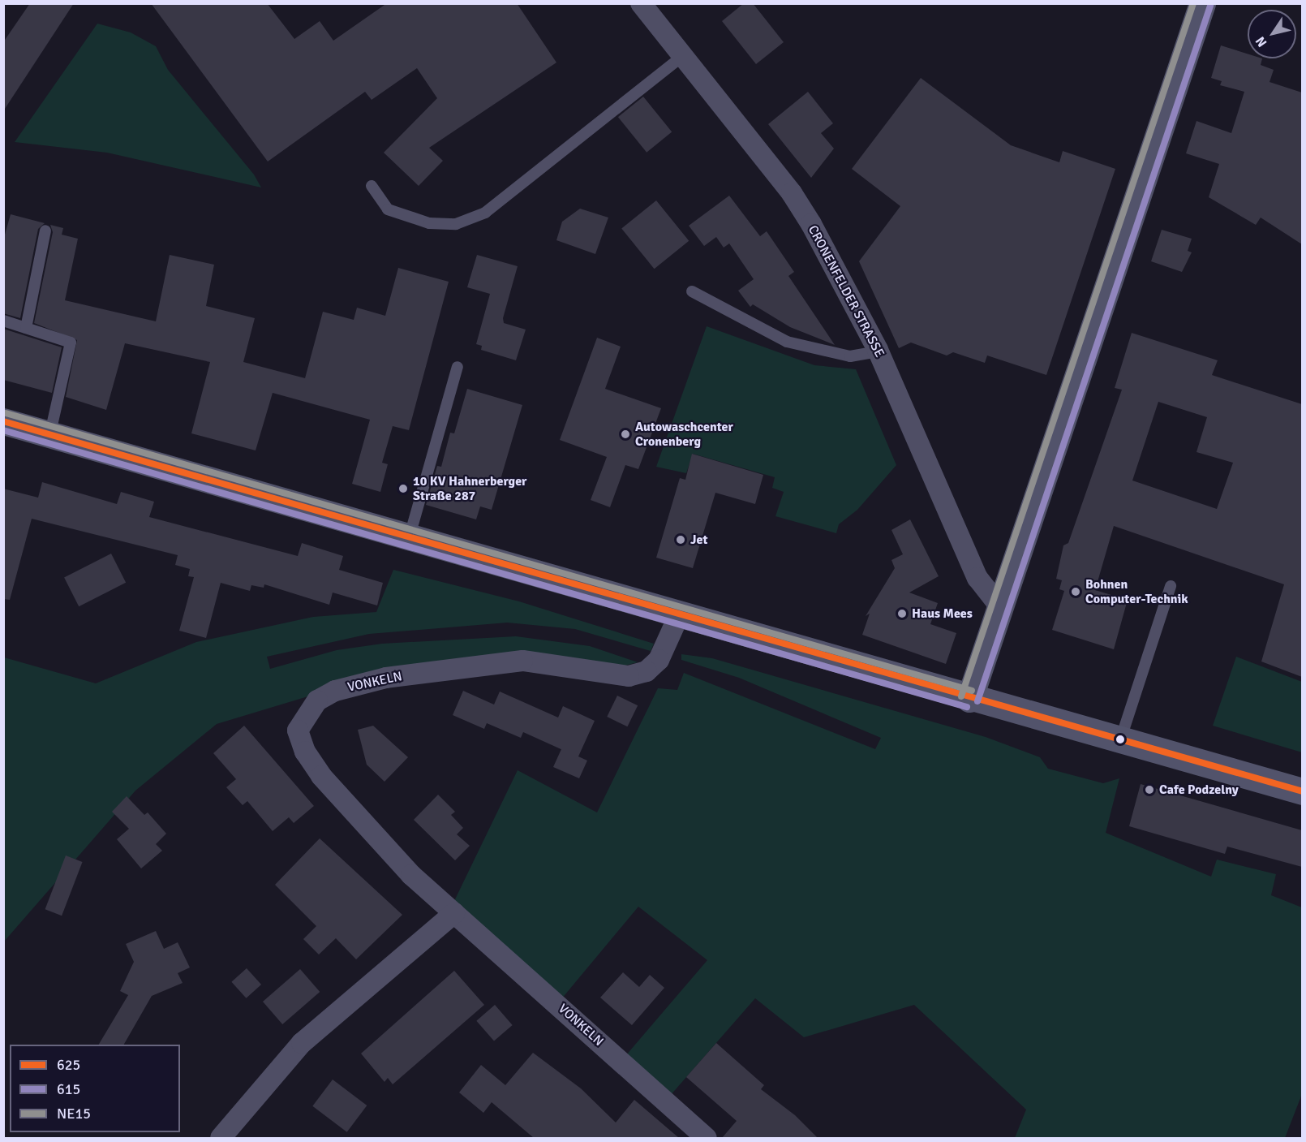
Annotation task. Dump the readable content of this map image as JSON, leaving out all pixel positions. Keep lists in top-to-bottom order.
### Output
{
  "streets": {
    "street": ["CRONENFELDER STRASSE", "VONKELN"]
  },
  "places": [
    "Autowaschcenter Cronenberg",
    "10 KV Hahnerberger Straße 287",
    "Jet",
    "Bohnen Computer-Technik",
    "Haus Mees",
    "Cafe Podzelny"
  ],
  "lines": ["transit line NE15", "transit line 615", "transit line 625"],
  "legend": ["625", "615", "NE15"],
  "north": "bottom left"
}
